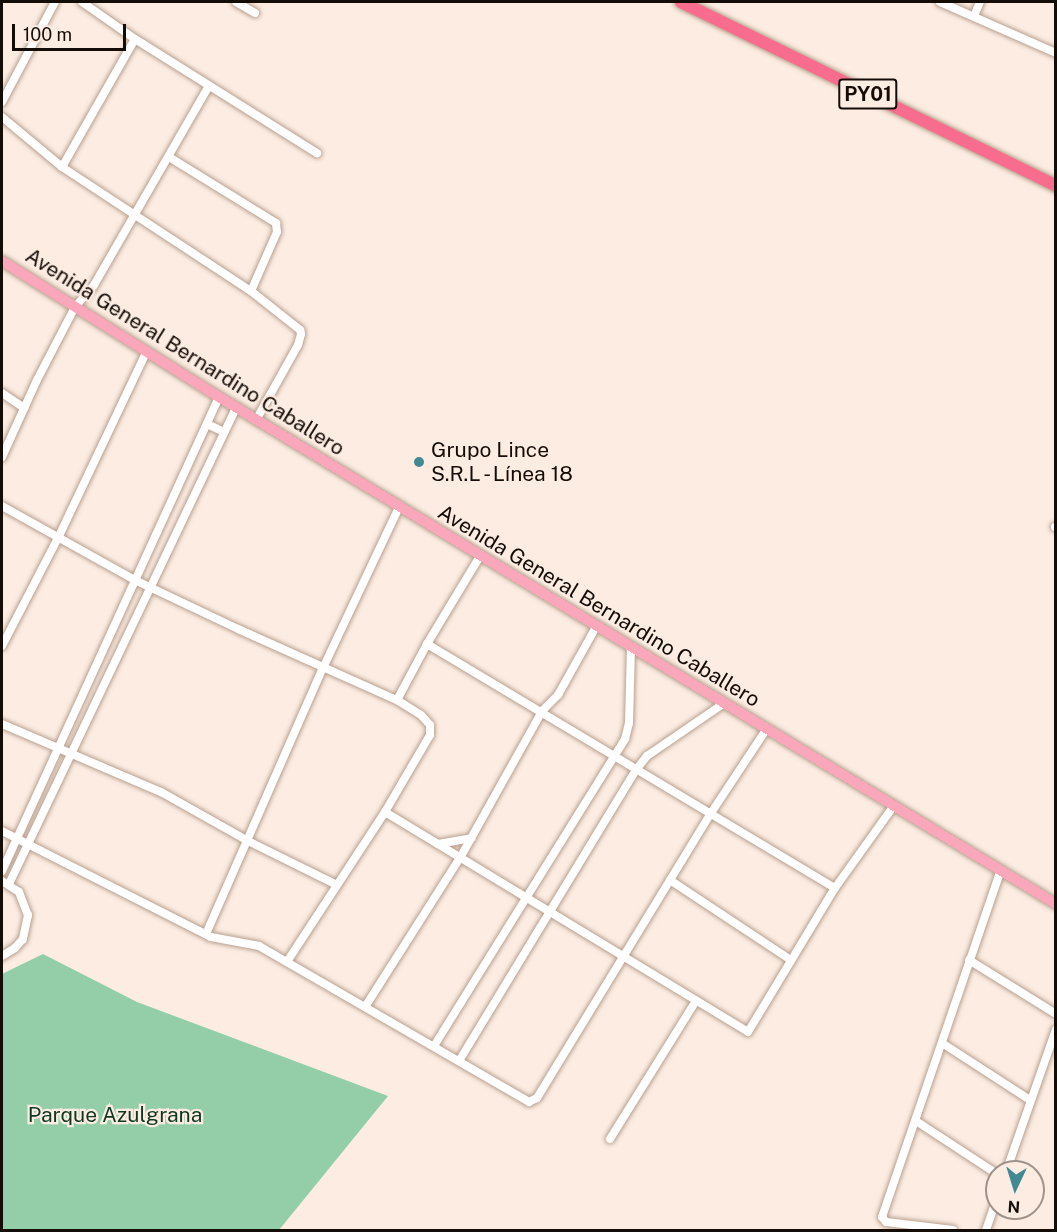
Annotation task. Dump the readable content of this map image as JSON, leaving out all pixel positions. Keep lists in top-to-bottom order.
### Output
{
  "streets": {
    "highway": ["PY01"],
    "main road": ["Avenida General Bernardino Caballero"]
  },
  "parks": ["Parque Azulgrana"],
  "places": ["Grupo Lince S.R.L - Línea 18"],
  "scale_bar": "100 m",
  "north": "bottom"
}
